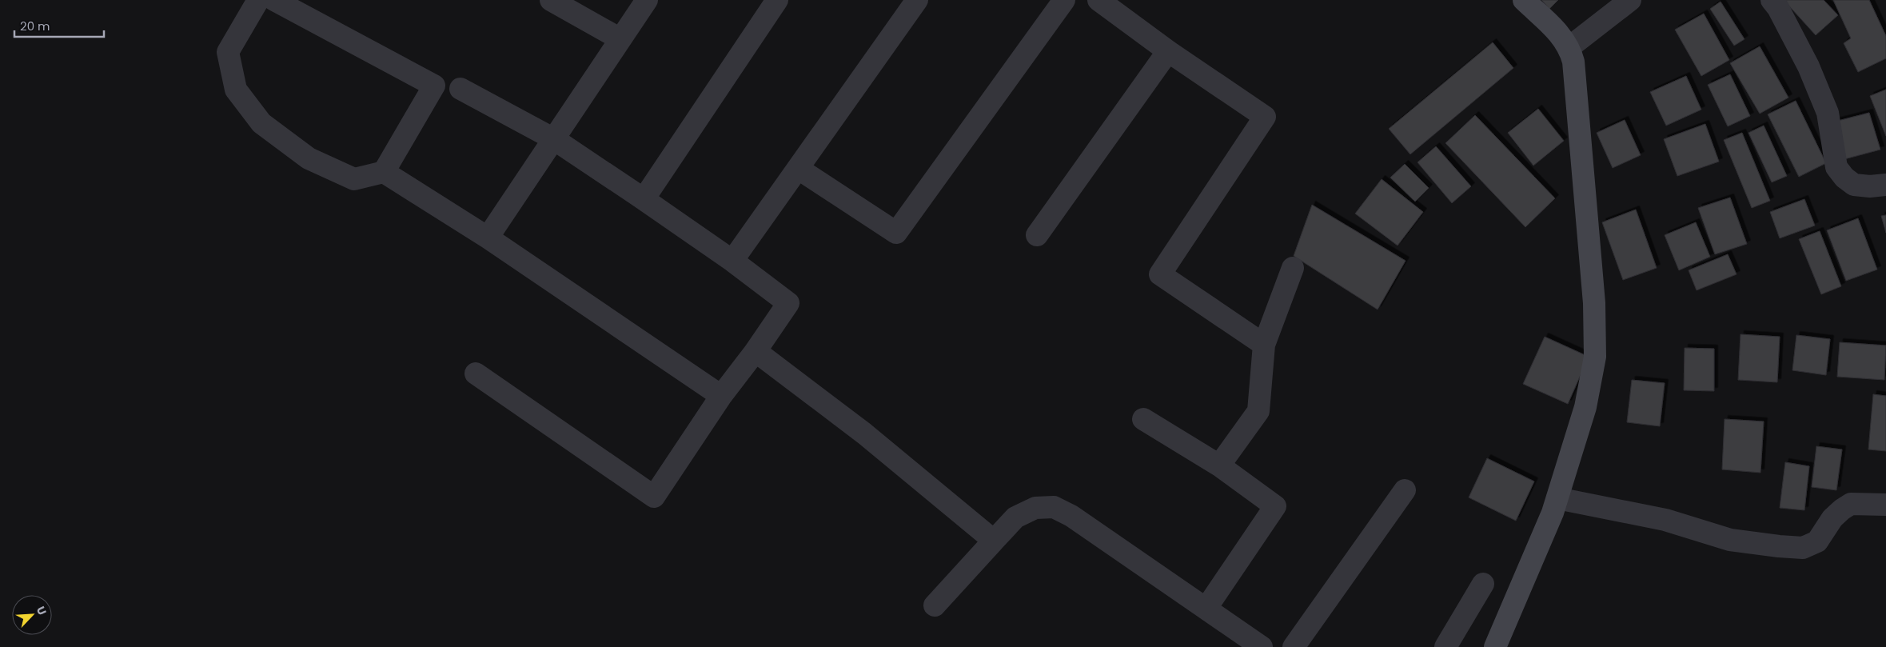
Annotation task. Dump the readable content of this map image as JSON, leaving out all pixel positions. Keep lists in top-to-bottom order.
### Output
{
  "scale_bar": "20 m",
  "north": "top right"
}
